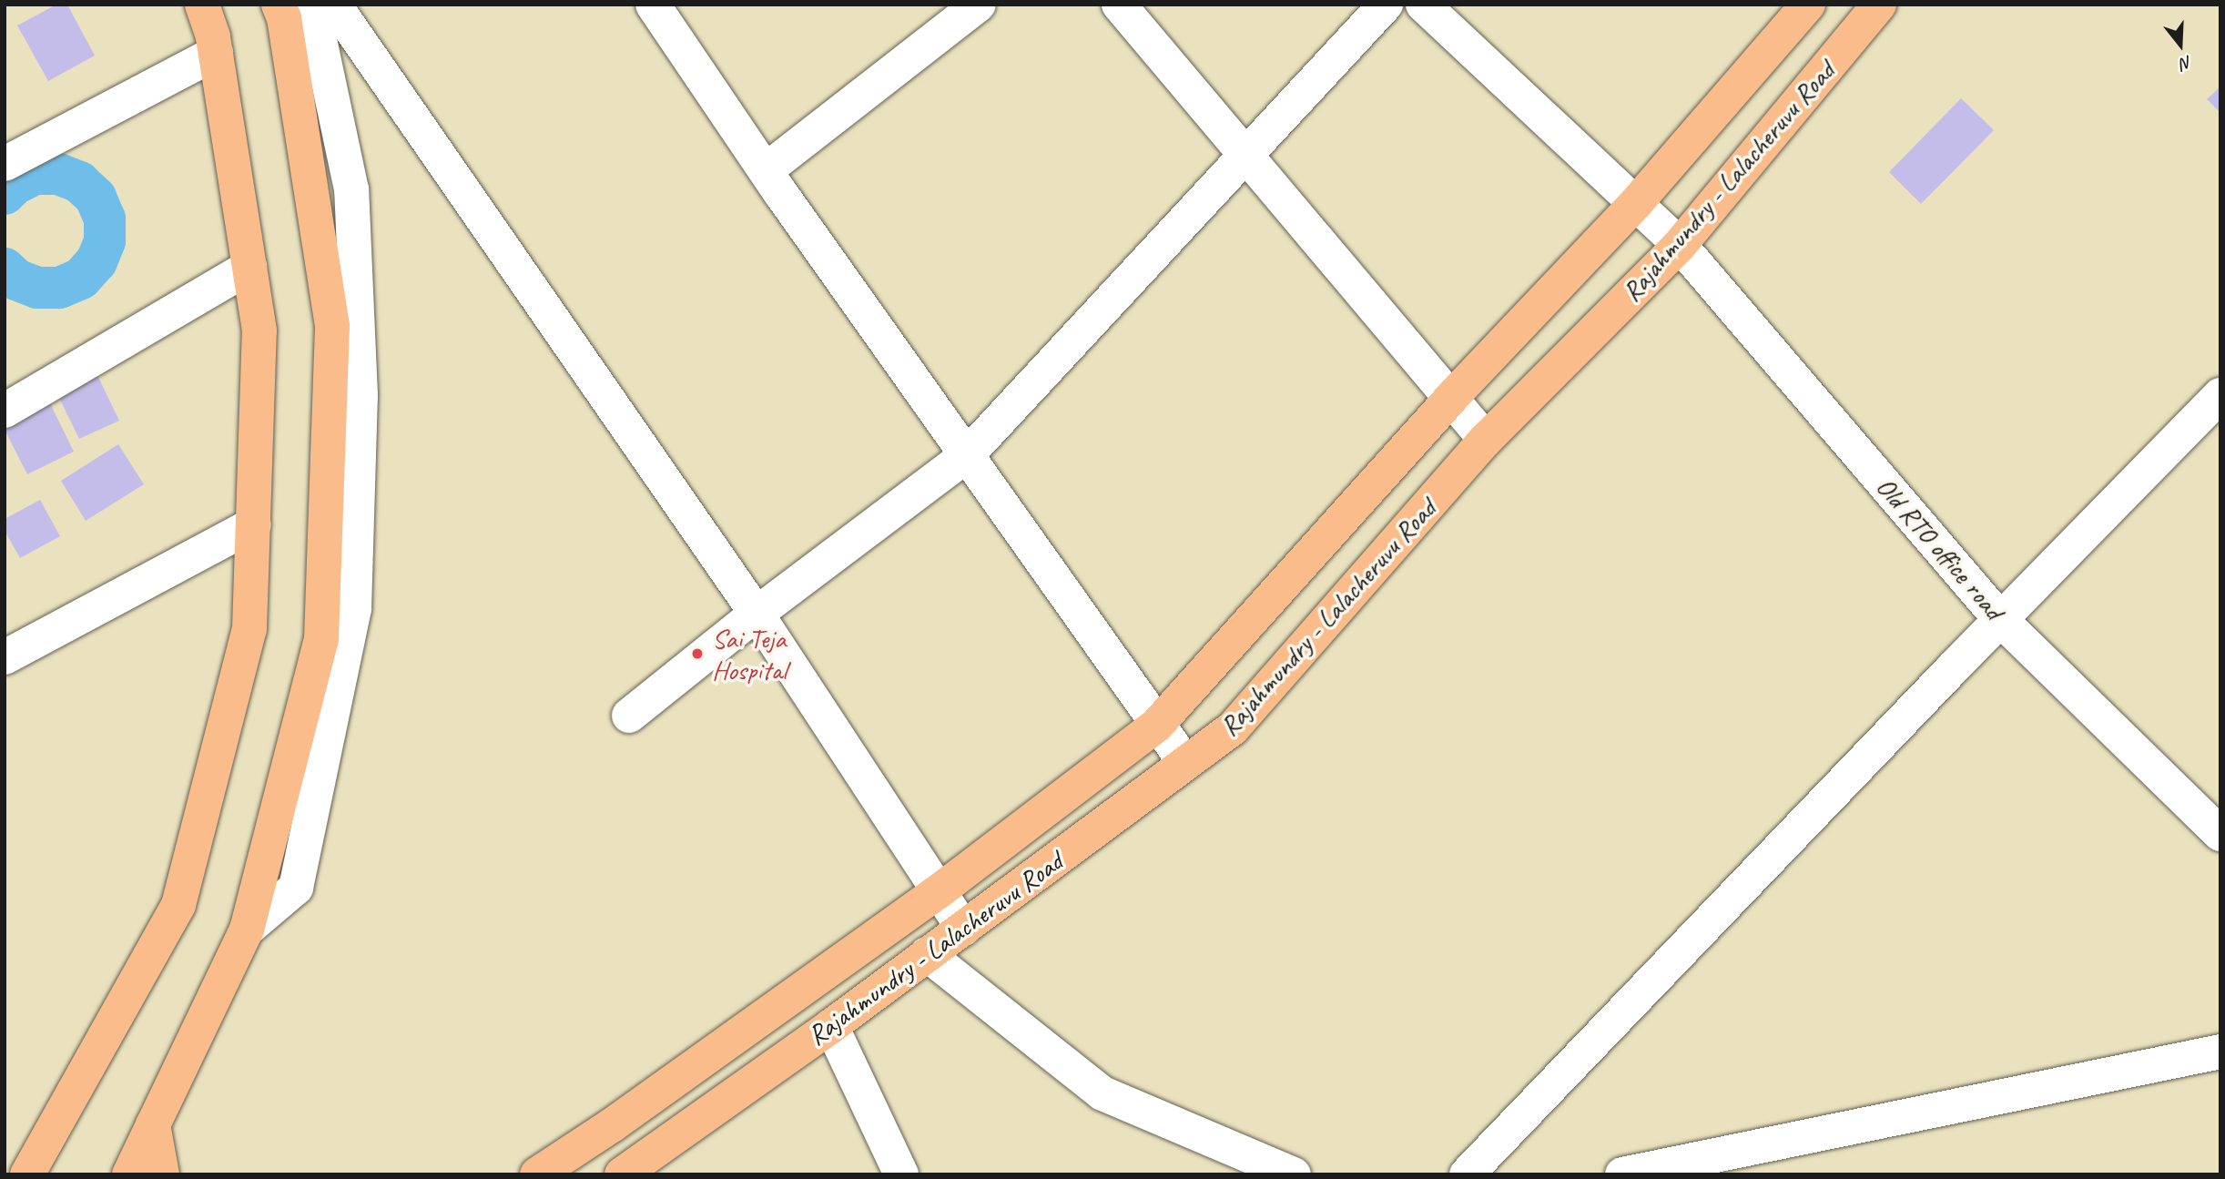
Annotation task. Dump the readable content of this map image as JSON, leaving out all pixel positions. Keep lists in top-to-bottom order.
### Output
{
  "streets": {
    "main road": ["Rajahmundry - Lalacheruvu Road"],
    "street": ["Old RTO office road"]
  },
  "crossings": [
    ["Rajahmundry - Lalacheruvu Road", "Old RTO office road"]
  ],
  "places": ["Sai Teja Hospital"],
  "north": "bottom"
}
